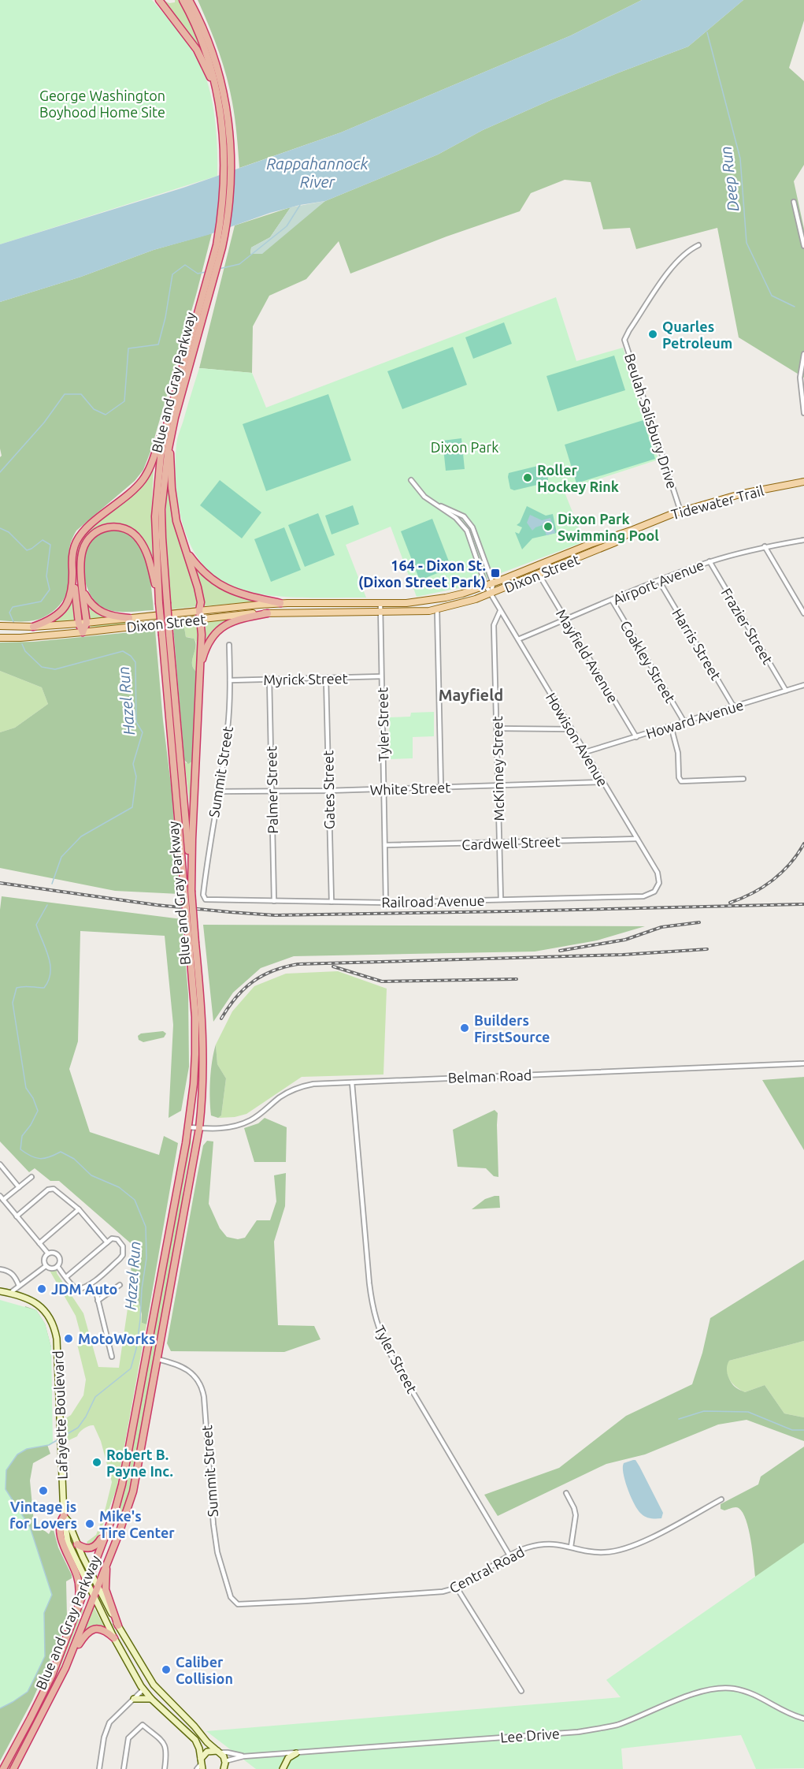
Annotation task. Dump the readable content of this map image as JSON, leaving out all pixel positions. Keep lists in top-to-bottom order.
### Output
{
  "streets": {
    "highway": ["Blue and Gray Parkway"],
    "main road": ["Tidewater Trail", "Dixon Street", "Lafayette Boulevard"],
    "street": [
      "Beulah Salisbury Drive",
      "Airport Avenue",
      "Frazier Street",
      "Harris Street",
      "Mayfield Avenue",
      "Coakley Street",
      "Myrick Street",
      "Howard Avenue",
      "Tyler Street",
      "Howison Avenue",
      "McKinney Street",
      "Summit Street",
      "White Street",
      "Palmer Street",
      "Gates Street",
      "Cardwell Street",
      "Railroad Avenue",
      "Belman Road",
      "Central Road",
      "Lee Drive"
    ]
  },
  "crossings": [
    ["Blue and Gray Parkway", "Summit Street"],
    ["Blue and Gray Parkway", "Belman Road"],
    ["Blue and Gray Parkway", "Lafayette Boulevard"],
    ["Beulah Salisbury Drive", "Tidewater Trail"],
    ["Tidewater Trail", "Dixon Street"],
    ["Dixon Street", "Mayfield Avenue"],
    ["Dixon Street", "Tyler Street"],
    ["Dixon Street", "Howison Avenue"],
    ["Airport Avenue", "Frazier Street"],
    ["Airport Avenue", "Harris Street"],
    ["Airport Avenue", "Mayfield Avenue"],
    ["Airport Avenue", "Coakley Street"],
    ["Airport Avenue", "Howison Avenue"],
    ["Frazier Street", "Howard Avenue"],
    ["Harris Street", "Howard Avenue"],
    ["Mayfield Avenue", "Howard Avenue"],
    ["Coakley Street", "Howard Avenue"],
    ["Myrick Street", "Tyler Street"],
    ["Myrick Street", "Summit Street"],
    ["Myrick Street", "Palmer Street"],
    ["Myrick Street", "Gates Street"],
    ["Howard Avenue", "Howison Avenue"],
    ["Tyler Street", "White Street"],
    ["Tyler Street", "Cardwell Street"],
    ["Tyler Street", "Railroad Avenue"],
    ["Tyler Street", "Belman Road"],
    ["Tyler Street", "Central Road"],
    ["Howison Avenue", "McKinney Street"],
    ["Howison Avenue", "White Street"],
    ["Howison Avenue", "Cardwell Street"],
    ["Howison Avenue", "Railroad Avenue"],
    ["McKinney Street", "White Street"],
    ["McKinney Street", "Cardwell Street"],
    ["McKinney Street", "Railroad Avenue"],
    ["Summit Street", "White Street"],
    ["Summit Street", "Railroad Avenue"],
    ["Summit Street", "Central Road"],
    ["White Street", "Palmer Street"],
    ["White Street", "Gates Street"],
    ["Palmer Street", "Railroad Avenue"],
    ["Gates Street", "Railroad Avenue"]
  ],
  "districts": ["Mayfield"],
  "water": ["Rappahannock River", "Deep Run", "Hazel Run"],
  "parks": ["George Washington Boyhood Home Site", "Dixon Park"],
  "places": {
    "other": [
      "Quarles Petroleum",
      "Roller Hockey Rink",
      "Dixon Park Swimming Pool",
      "Builders FirstSource",
      "JDM Auto",
      "MotoWorks",
      "Robert B. Payne Inc.",
      "Vintage is for Lovers",
      "Mike's Tire Center",
      "Caliber Collision"
    ],
    "transit": ["164 - Dixon St. (Dixon Street Park)"]
  }
}
